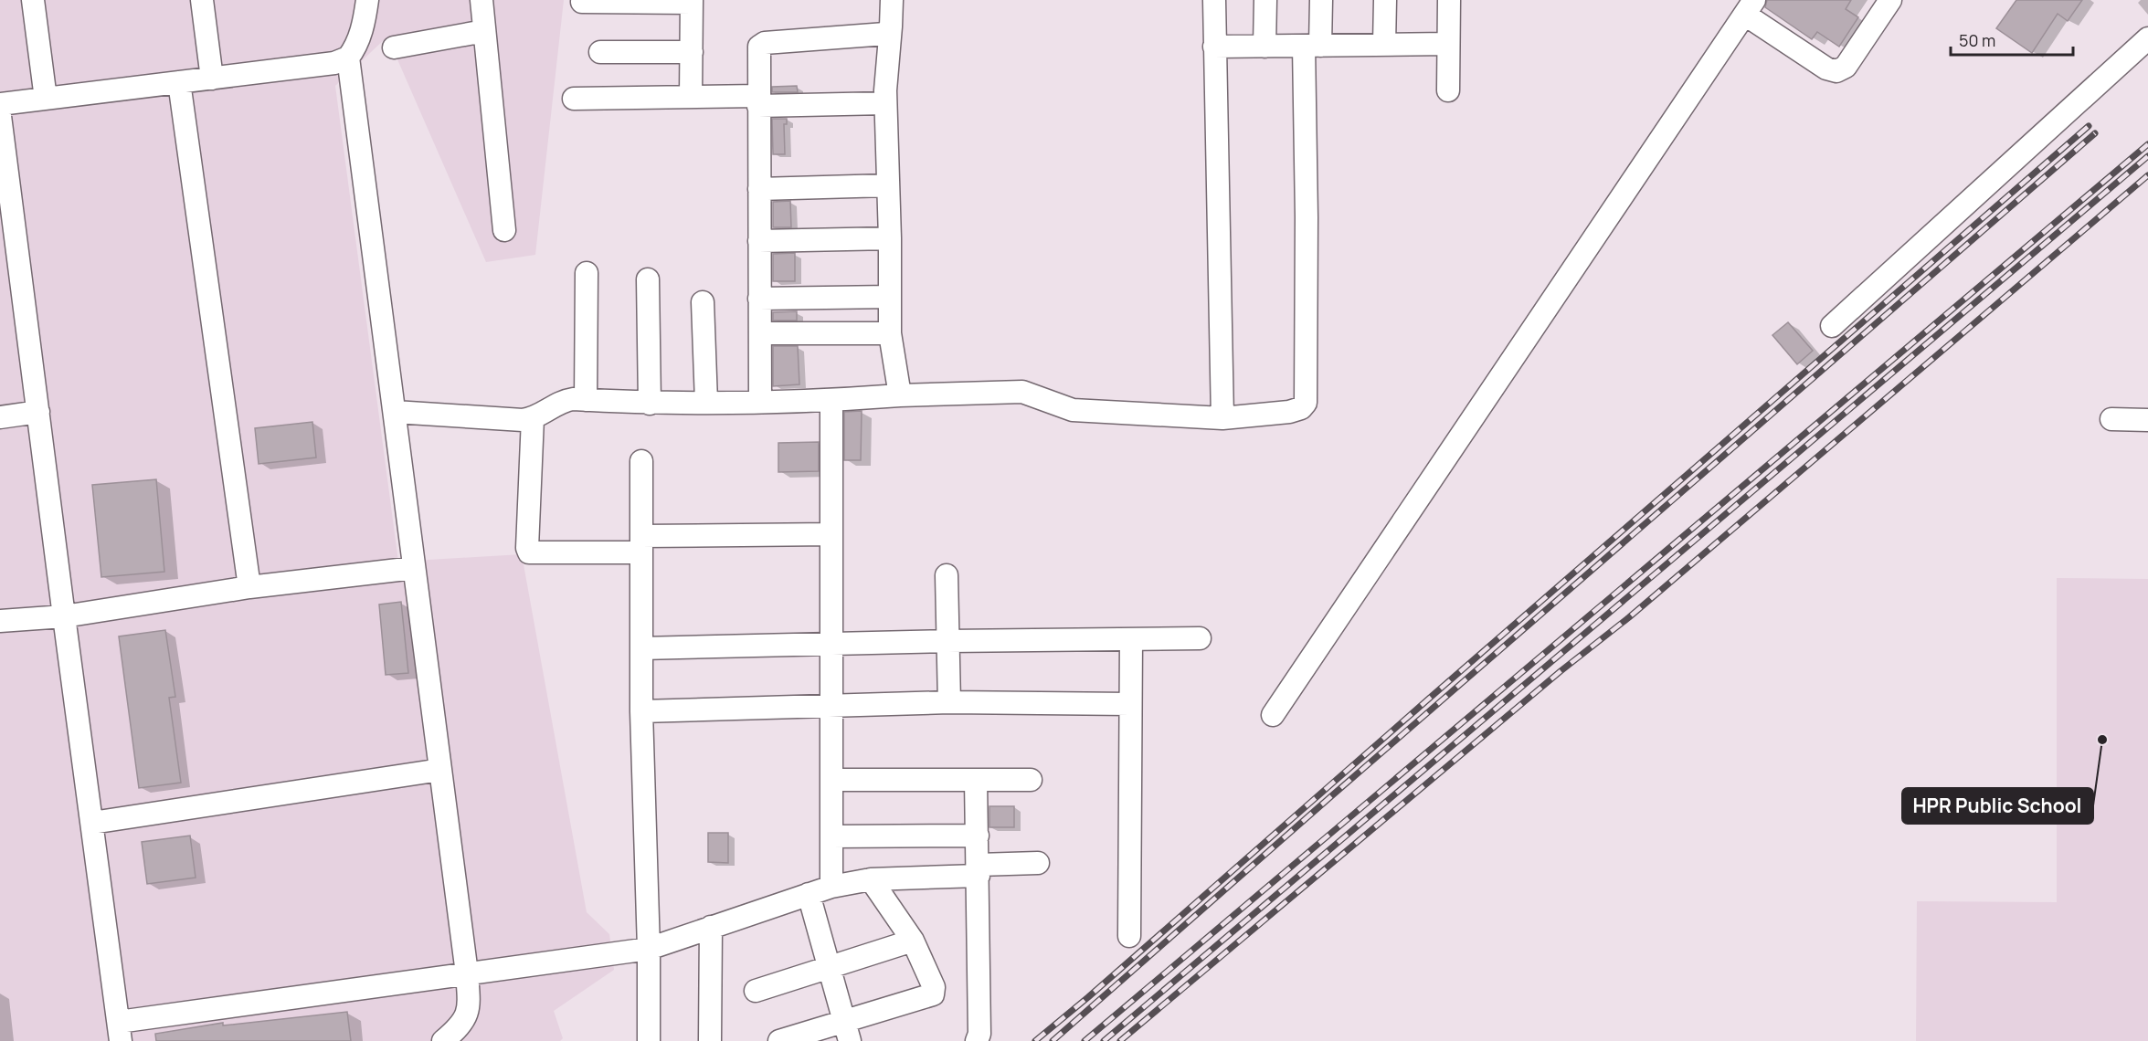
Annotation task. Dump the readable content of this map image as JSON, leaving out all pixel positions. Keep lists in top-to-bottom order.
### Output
{
  "places": ["HPR Public School"],
  "scale_bar": "50 m"
}
